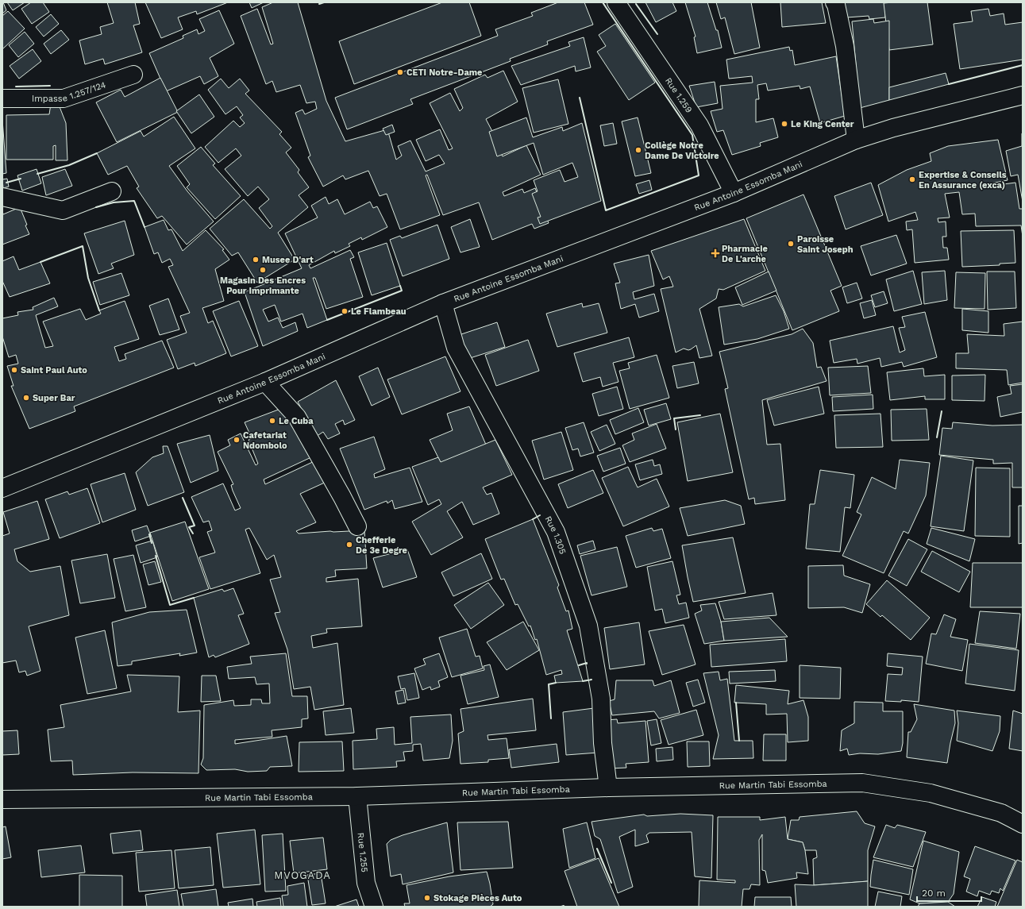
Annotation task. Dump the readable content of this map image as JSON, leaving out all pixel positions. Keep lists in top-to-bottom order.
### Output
{
  "streets": {
    "main road": [
      "Impasse 1.257/124",
      "Rue 1.259",
      "Rue Antoine Essomba Mani",
      "Rue 1.305",
      "Rue Martin Tabi Essomba",
      "Rue 1.255"
    ]
  },
  "crossings": [
    ["Rue 1.259", "Rue Antoine Essomba Mani"],
    ["Rue Antoine Essomba Mani", "Rue 1.305"],
    ["Rue 1.305", "Rue Martin Tabi Essomba"],
    ["Rue Martin Tabi Essomba", "Rue 1.255"]
  ],
  "districts": ["MVOGADA"],
  "places": {
    "other": [
      "CETI Notre-Dame",
      "Le King Center",
      "Collège Notre Dame De Victoire",
      "Expertise & Conseils En Assurance (exca)",
      "Paroisse Saint Joseph",
      "Musee D'art",
      "Magasin Des Encres Pour Imprimante",
      "Le Flambeau",
      "Saint Paul Auto",
      "Super Bar",
      "Le Cuba",
      "Cafetariat Ndombolo",
      "Chefferie De 3e Degre",
      "Stokage Pièces Auto"
    ],
    "health": ["Pharmacie De L'arche"]
  },
  "scale_bar": "20 m"
}
